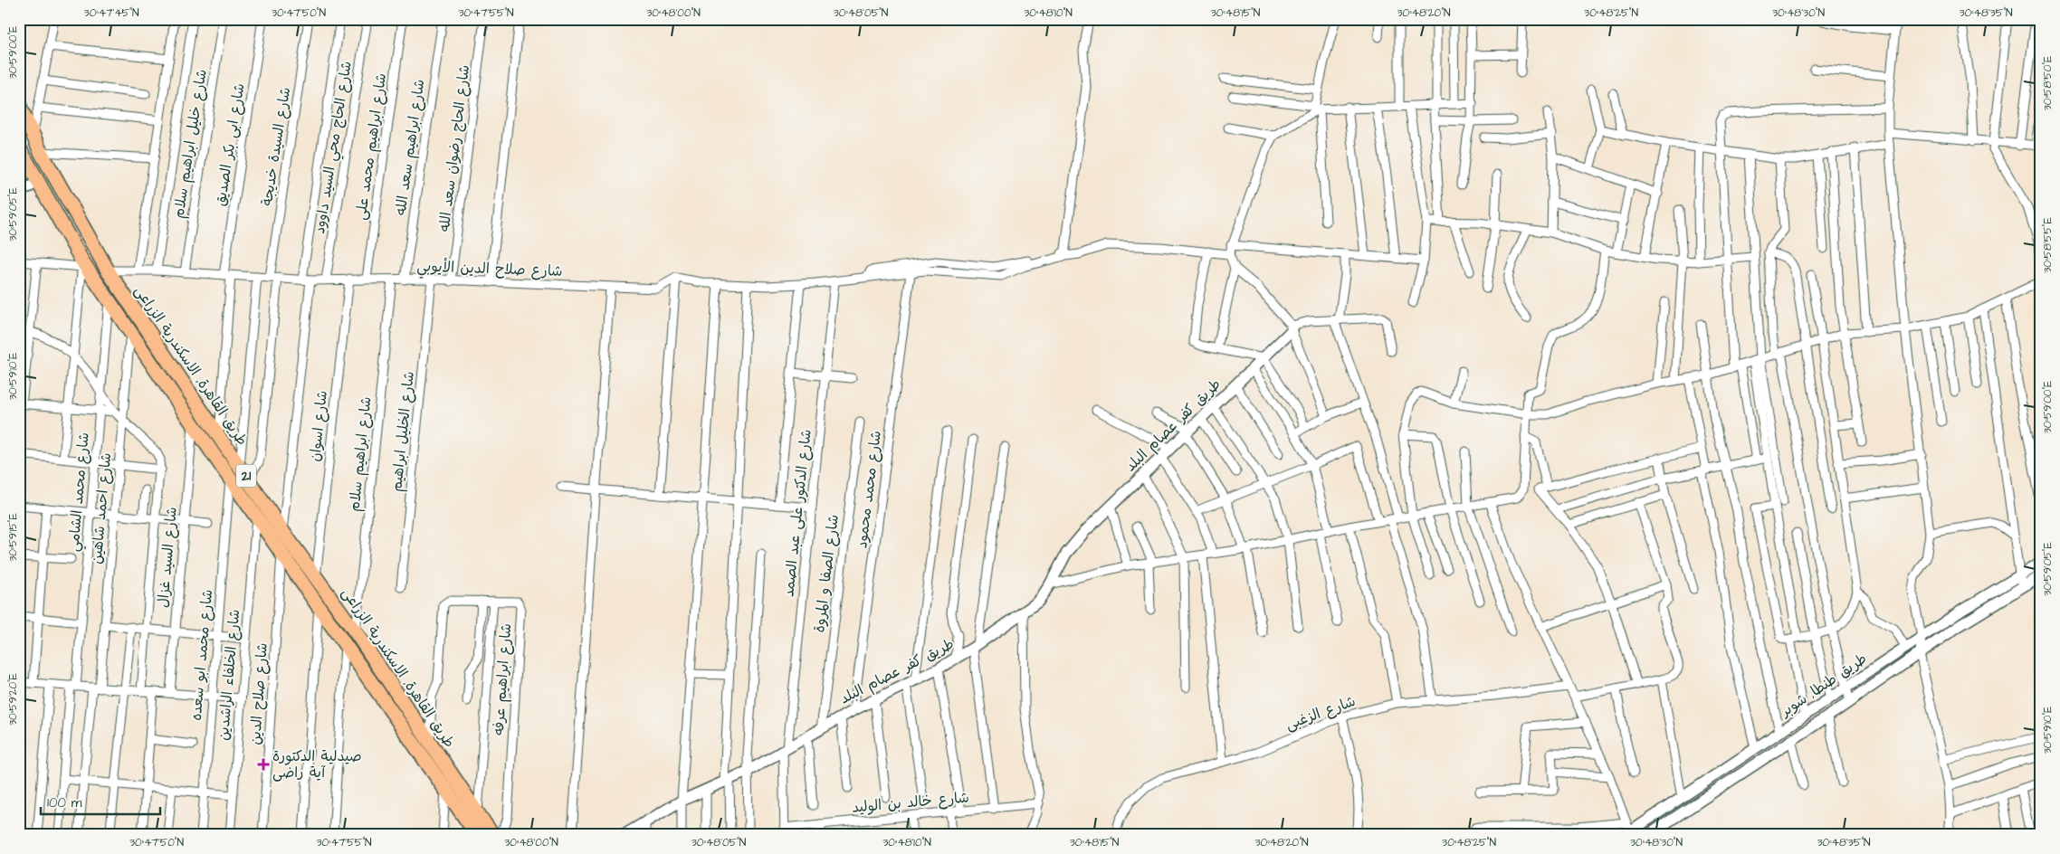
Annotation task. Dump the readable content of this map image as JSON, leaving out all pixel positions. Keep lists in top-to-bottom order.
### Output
{
  "streets": {
    "highway": ["طريق القاهرة, الاسكندرية الزراعى", "21"],
    "street": [
      "شارع خليل ابراهيم سلام",
      "شارع ابى بكر الصديق",
      "شارع السيدة خديجة",
      "شارع ابراهيم محمد على",
      "شارع الحاج محي السيد داوود",
      "شارع ابراهيم سعد الله",
      "شارع الحاج رضوان سعد الله",
      "شارع صلاح الدين الأيوبي",
      "طريق كفر عصام البلد",
      "شارع اسوان",
      "شارع الخليل ابراهيم",
      "شارع ابراهيم سلام",
      "شارع محمد محمود",
      "شارع محمد الشامي",
      "شارع احمد شاهين",
      "شارع الدكتور على عبد الصمد",
      "شارع السيد غزال",
      "شارع الصفا و المروة",
      "شارع محمد ابو سعده",
      "شارع الخلفاء الراشدين",
      "شارع ابراهيم عرفه",
      "طريق طنطا, شوبر",
      "شارع صلاح الدين",
      "شارع الزغبى",
      "شارع خالد بن الوليد"
    ]
  },
  "crossings": [
    ["شارع خليل ابراهيم سلام", "شارع صلاح الدين الأيوبي"],
    ["شارع ابى بكر الصديق", "شارع صلاح الدين الأيوبي"],
    ["شارع ابى بكر الصديق", "طريق القاهرة, الاسكندرية الزراعى"],
    ["شارع السيدة خديجة", "شارع صلاح الدين الأيوبي"],
    ["شارع السيدة خديجة", "طريق القاهرة, الاسكندرية الزراعى"],
    ["شارع ابراهيم محمد على", "شارع صلاح الدين الأيوبي"],
    ["شارع الحاج محي السيد داوود", "شارع صلاح الدين الأيوبي"],
    ["شارع ابراهيم سعد الله", "شارع صلاح الدين الأيوبي"],
    ["شارع الحاج رضوان سعد الله", "شارع صلاح الدين الأيوبي"],
    ["شارع صلاح الدين الأيوبي", "طريق القاهرة, الاسكندرية الزراعى"],
    ["شارع صلاح الدين الأيوبي", "شارع اسوان"],
    ["شارع صلاح الدين الأيوبي", "شارع الخليل ابراهيم"],
    ["شارع صلاح الدين الأيوبي", "شارع ابراهيم سلام"],
    ["طريق القاهرة, الاسكندرية الزراعى", "شارع اسوان"],
    ["طريق القاهرة, الاسكندرية الزراعى", "شارع ابراهيم سلام"],
    ["طريق القاهرة, الاسكندرية الزراعى", "شارع محمد الشامي"],
    ["طريق القاهرة, الاسكندرية الزراعى", "شارع احمد شاهين"],
    ["طريق القاهرة, الاسكندرية الزراعى", "شارع السيد غزال"],
    ["طريق القاهرة, الاسكندرية الزراعى", "شارع محمد ابو سعده"],
    ["طريق القاهرة, الاسكندرية الزراعى", "شارع الخلفاء الراشدين"],
    ["طريق القاهرة, الاسكندرية الزراعى", "شارع ابراهيم عرفه"],
    ["طريق القاهرة, الاسكندرية الزراعى", "شارع صلاح الدين"],
    ["طريق كفر عصام البلد", "شارع محمد محمود"],
    ["طريق كفر عصام البلد", "شارع الدكتور على عبد الصمد"],
    ["طريق كفر عصام البلد", "شارع الصفا و المروة"],
    ["شارع الدكتور على عبد الصمد", "شارع خالد بن الوليد"]
  ],
  "places": {
    "health": ["صيدلية الدكتورة آية راضى"]
  },
  "scale_bar": "100 m",
  "coordinates": [
    "30°47'45\"N",
    "30°47'50\"N",
    "30°47'55\"N",
    "30°48'00\"N",
    "30°48'05\"N",
    "30°48'10\"N",
    "30°48'15\"N",
    "30°48'20\"N",
    "30°48'25\"N",
    "30°48'30\"N",
    "30°48'35\"N",
    "30°59'00\"E",
    "30°58'50\"E",
    "30°59'05\"E",
    "30°58'55\"E",
    "30°59'10\"E",
    "30°59'15\"E",
    "30°59'20\"E"
  ]
}
